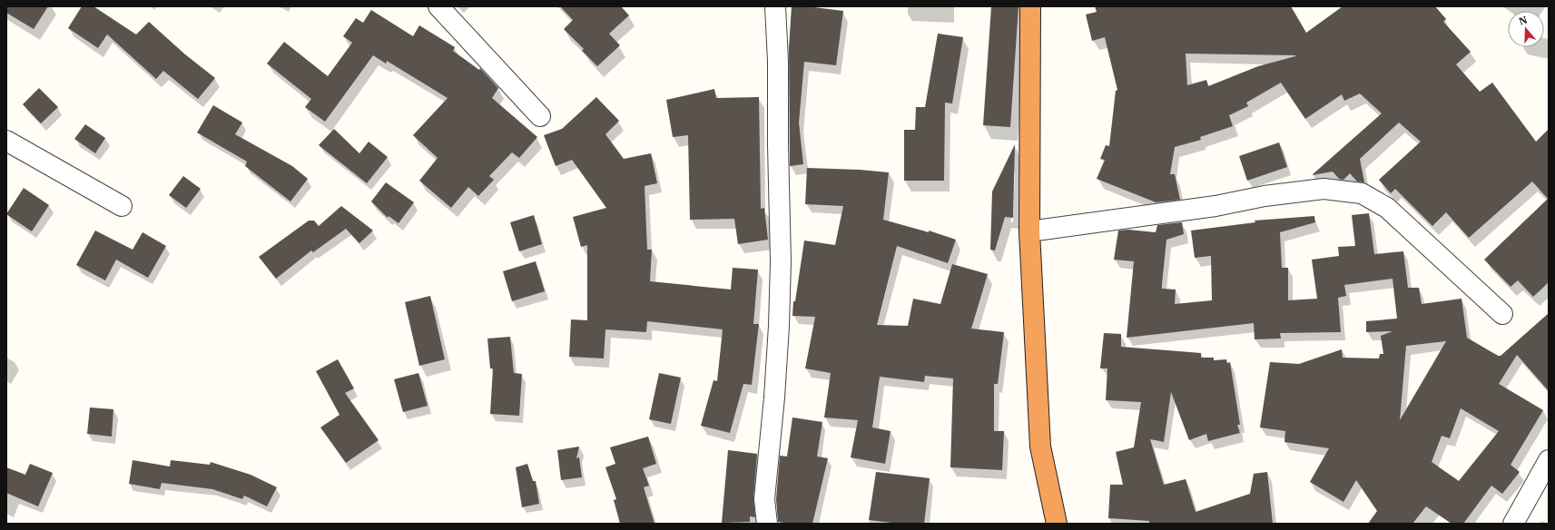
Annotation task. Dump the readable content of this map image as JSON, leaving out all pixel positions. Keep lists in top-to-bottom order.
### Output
{
  "north": "top"
}
